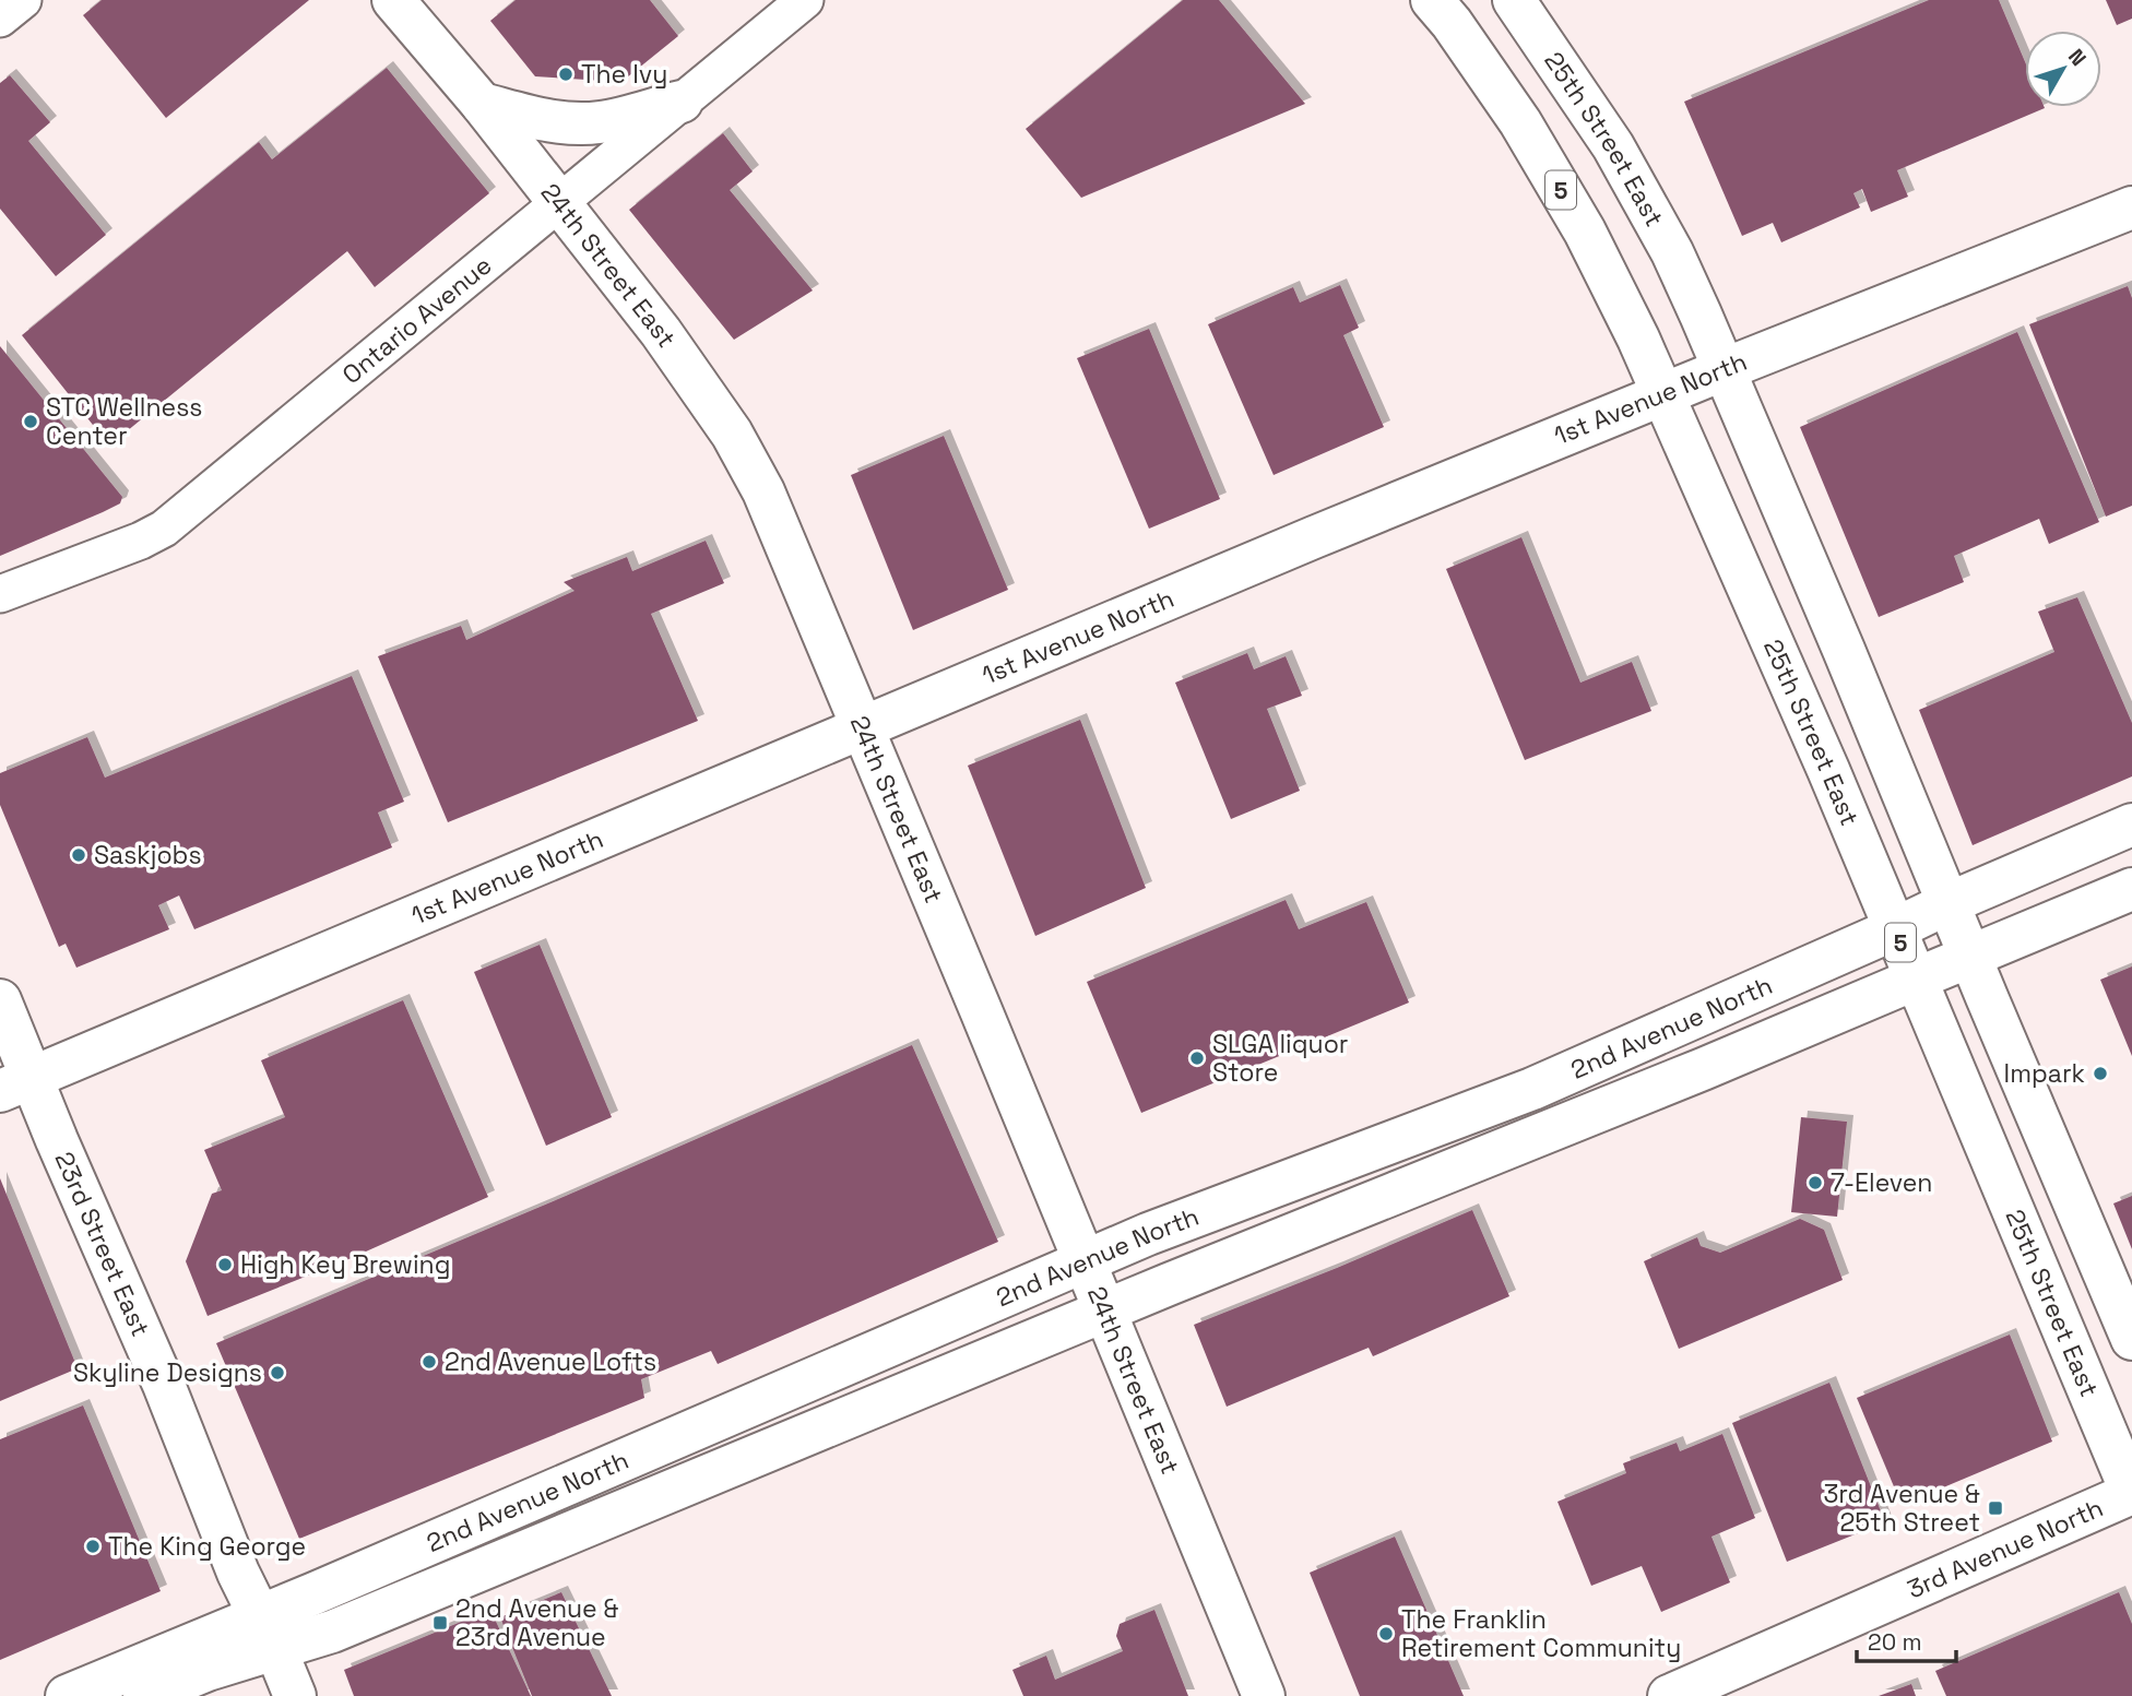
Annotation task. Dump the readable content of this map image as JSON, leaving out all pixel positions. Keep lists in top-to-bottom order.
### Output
{
  "streets": {
    "street": [
      "25th Street East",
      "5",
      "24th Street East",
      "Ontario Avenue",
      "1st Avenue North",
      "2nd Avenue North",
      "23rd Street East",
      "3rd Avenue North"
    ]
  },
  "crossings": [
    ["25th Street East", "1st Avenue North"],
    ["25th Street East", "2nd Avenue North"],
    ["25th Street East", "3rd Avenue North"],
    ["24th Street East", "Ontario Avenue"],
    ["24th Street East", "1st Avenue North"],
    ["24th Street East", "2nd Avenue North"],
    ["1st Avenue North", "23rd Street East"],
    ["2nd Avenue North", "23rd Street East"]
  ],
  "places": {
    "other": [
      "The Ivy",
      "STC Wellness Center",
      "Saskjobs",
      "SLGA liquor Store",
      "Impark",
      "7-Eleven",
      "High Key Brewing",
      "2nd Avenue Lofts",
      "Skyline Designs",
      "The King George",
      "The Franklin Retirement Community"
    ],
    "transit": ["3rd Avenue & 25th Street", "2nd Avenue & 23rd Avenue"]
  },
  "scale_bar": "20 m",
  "north": "top right"
}
